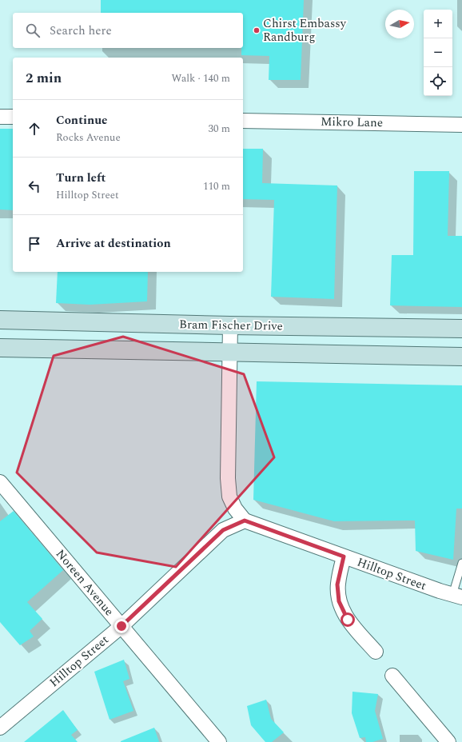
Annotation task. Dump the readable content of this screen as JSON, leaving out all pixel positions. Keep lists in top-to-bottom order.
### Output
{
  "streets": {
    "main road": ["Bram Fischer Drive"],
    "street": ["Mikro Lane", "Hilltop Street", "Noreen Avenue"]
  },
  "crossings": [
    ["Hilltop Street", "Noreen Avenue"]
  ],
  "places": ["Chirst Embassy Randburg"],
  "north": "right",
  "page": {
    "map_buttons": ["+", "−"],
    "search": "Search here",
    "heading": ["2 min", "Walk · 140 m"],
    "list": [
      ["Continue", "Rocks Avenue", "30 m"],
      ["Turn left", "Hilltop Street", "110 m"],
      "Arrive at destination"
    ]
  }
}
